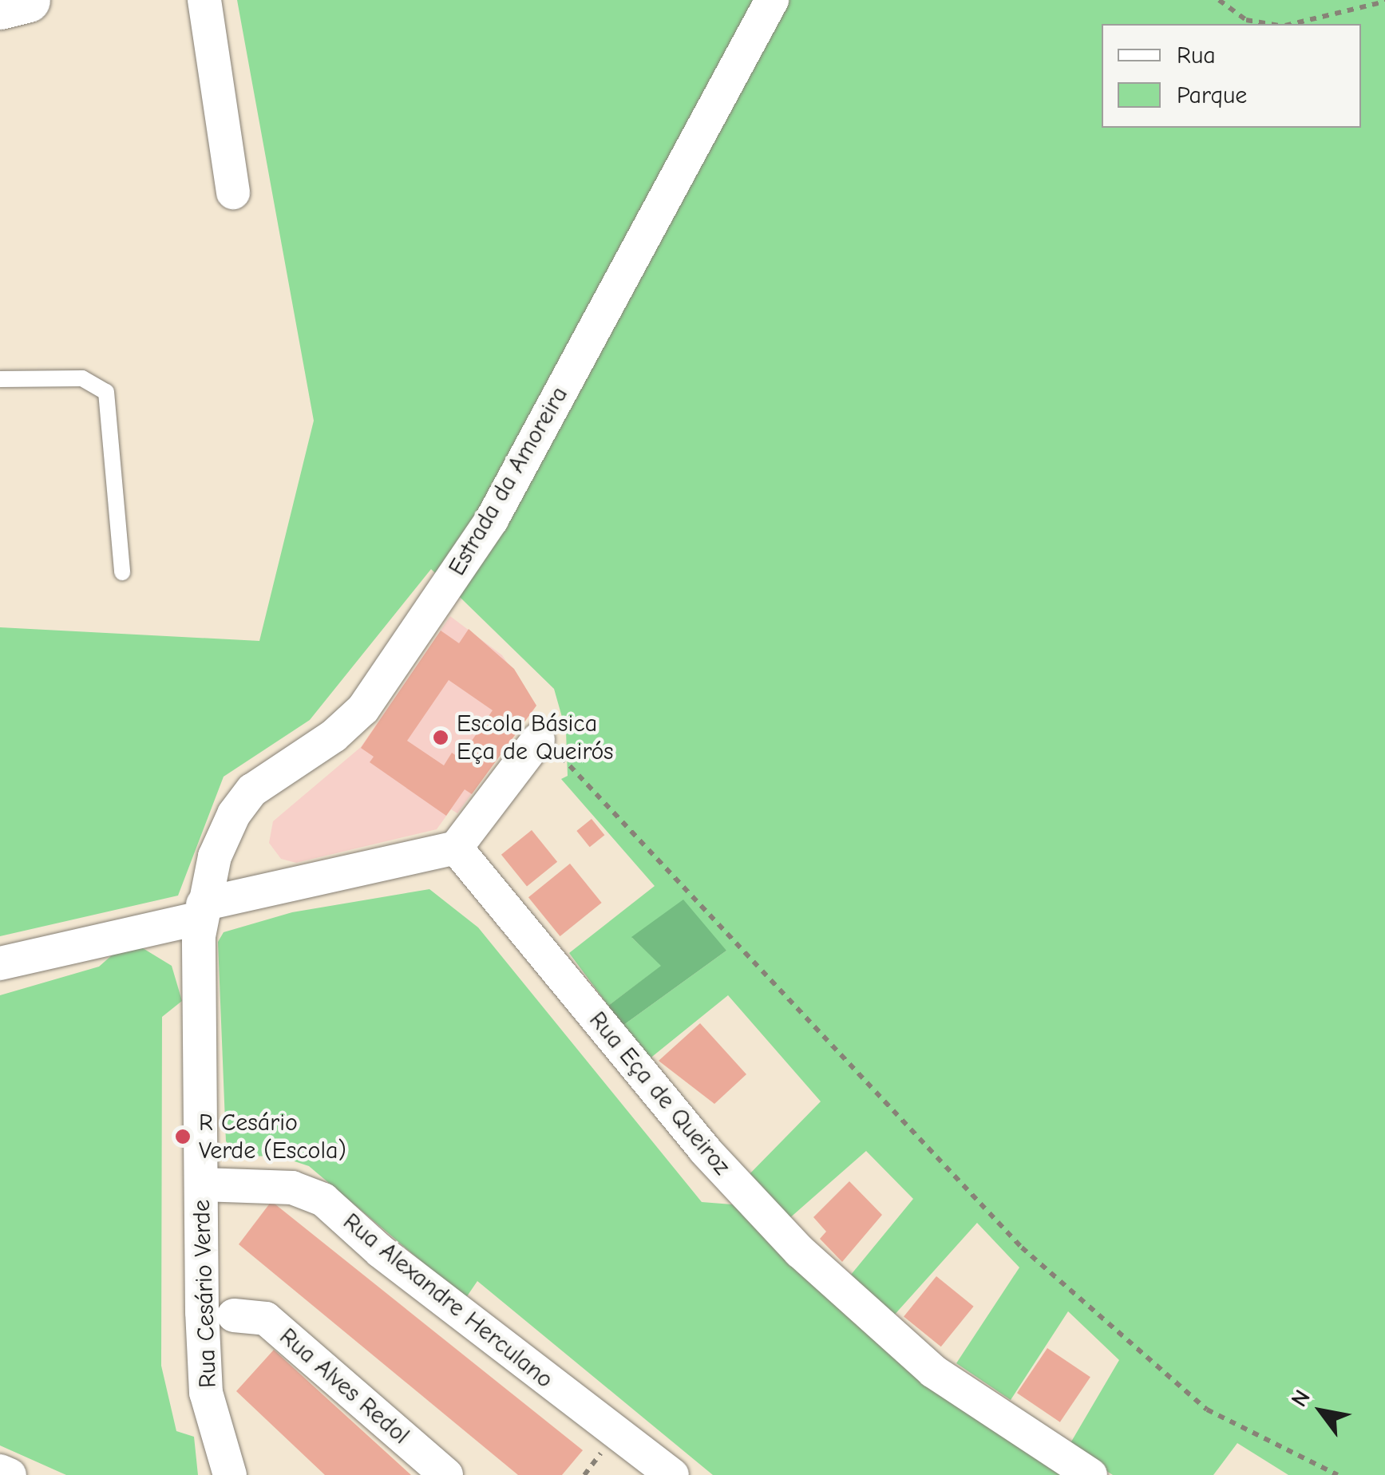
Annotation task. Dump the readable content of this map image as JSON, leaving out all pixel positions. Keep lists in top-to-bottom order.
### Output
{
  "streets": {
    "street": [
      "Estrada da Amoreira",
      "Rua Eça de Queiroz",
      "Rua Cesário Verde",
      "Rua Alexandre Herculano",
      "Rua Alves Redol"
    ]
  },
  "crossings": [
    ["Estrada da Amoreira", "Rua Cesário Verde"],
    ["Rua Cesário Verde", "Rua Alexandre Herculano"]
  ],
  "places": ["Escola Básica Eça de Queirós", "R Cesário Verde (Escola)"],
  "legend": ["Rua", "Parque"],
  "north": "top left"
}
